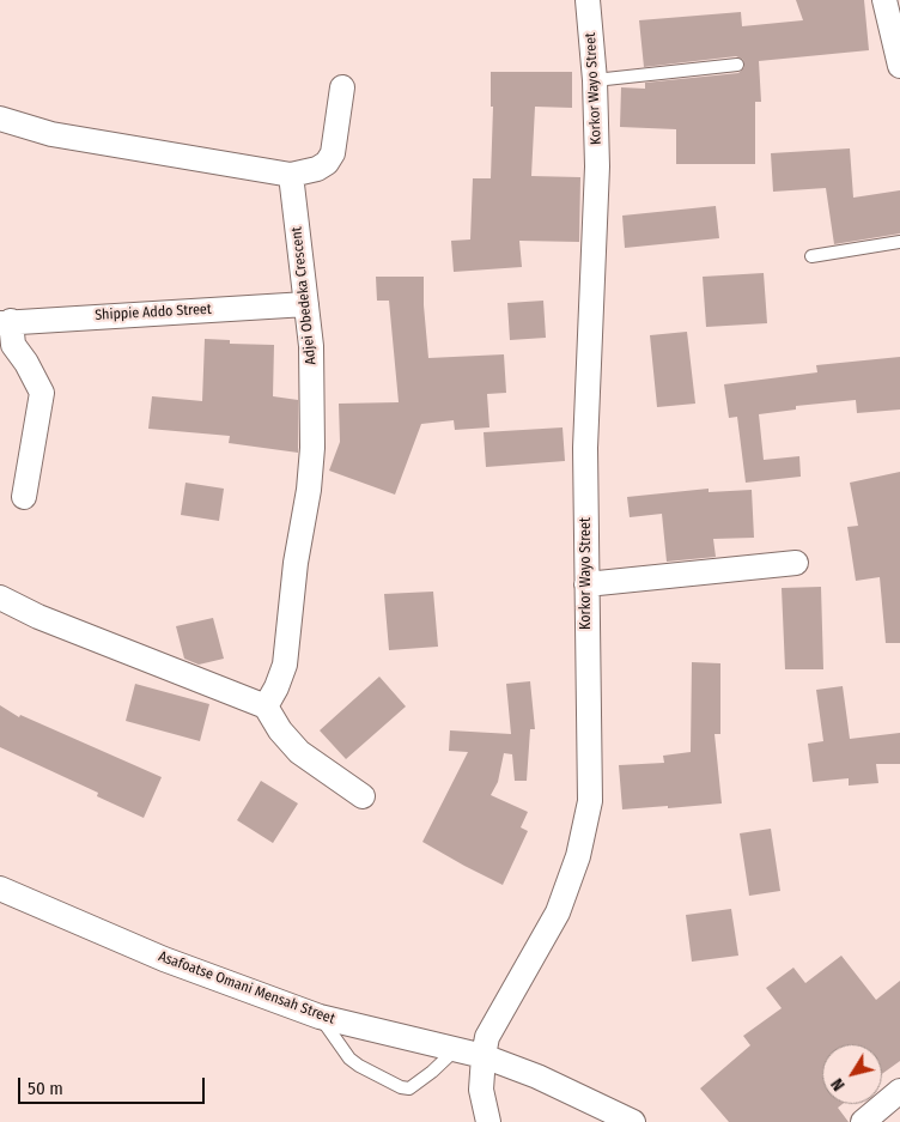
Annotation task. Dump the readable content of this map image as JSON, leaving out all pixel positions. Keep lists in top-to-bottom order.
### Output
{
  "streets": {
    "street": [
      "Korkor Wayo Street",
      "Adjei Obedeka Crescent",
      "Shippie Addo Street",
      "Asafoatse Omani Mensah Street"
    ]
  },
  "crossings": [
    ["Korkor Wayo Street", "Asafoatse Omani Mensah Street"],
    ["Adjei Obedeka Crescent", "Shippie Addo Street"]
  ],
  "scale_bar": "50 m",
  "north": "bottom left"
}
